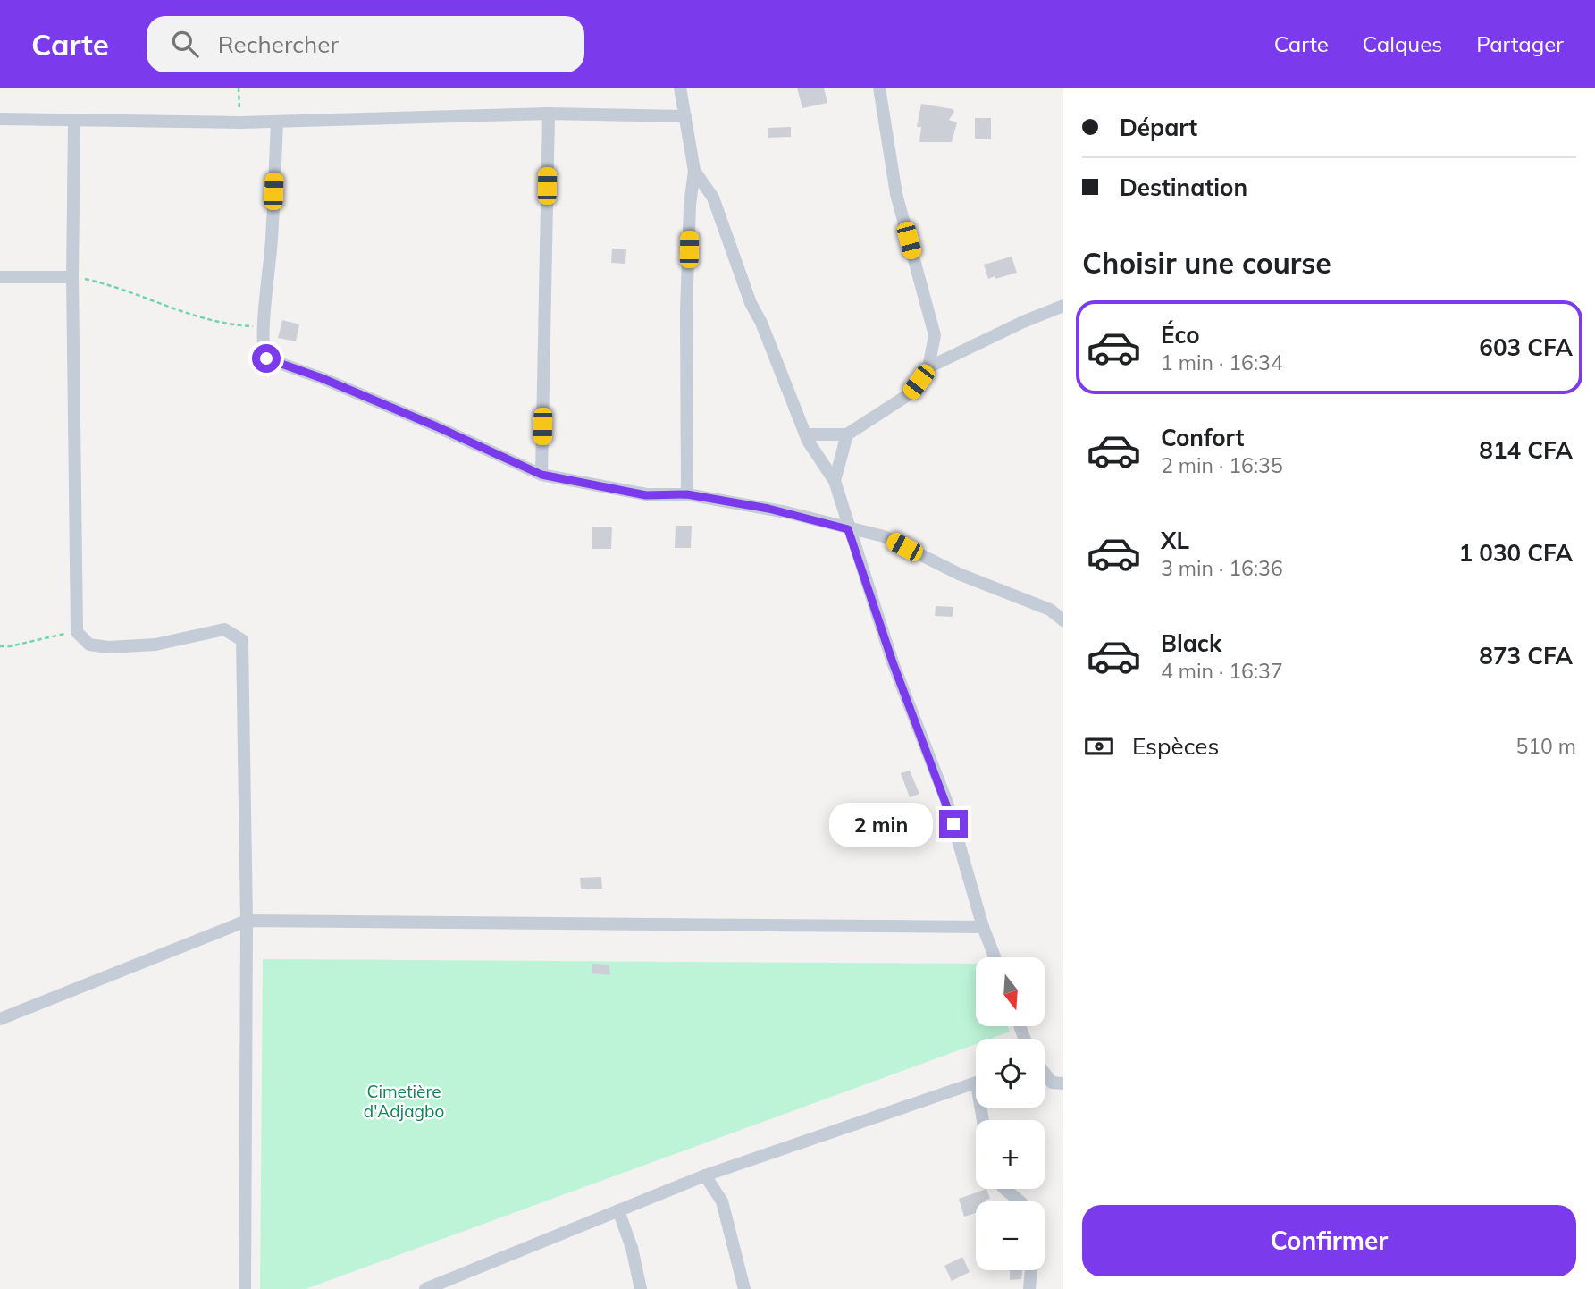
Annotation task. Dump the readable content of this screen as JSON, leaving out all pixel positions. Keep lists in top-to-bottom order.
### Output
{
  "parks": ["Cimetière d'Adjagbo"],
  "north": "bottom",
  "page": {
    "header": "Carte",
    "search": "Rechercher",
    "nav": ["Carte", "Calques", "Partager"],
    "banner": ["Départ", "Destination"],
    "heading": "Choisir une course",
    "list": [
      {
        "name": "Éco",
        "note": "1 min · 16:34",
        "value": "603 CFA"
      },
      {
        "name": "Confort",
        "note": "2 min · 16:35",
        "value": "814 CFA"
      },
      {
        "name": "XL",
        "note": "3 min · 16:36",
        "value": "1 030 CFA"
      },
      {
        "name": "Black",
        "note": "4 min · 16:37",
        "value": "873 CFA"
      }
    ],
    "pay": ["Espèces", "510 m"],
    "bubble": "2 min",
    "map_buttons": ["+", "−"],
    "buttons": "Confirmer"
  }
}
